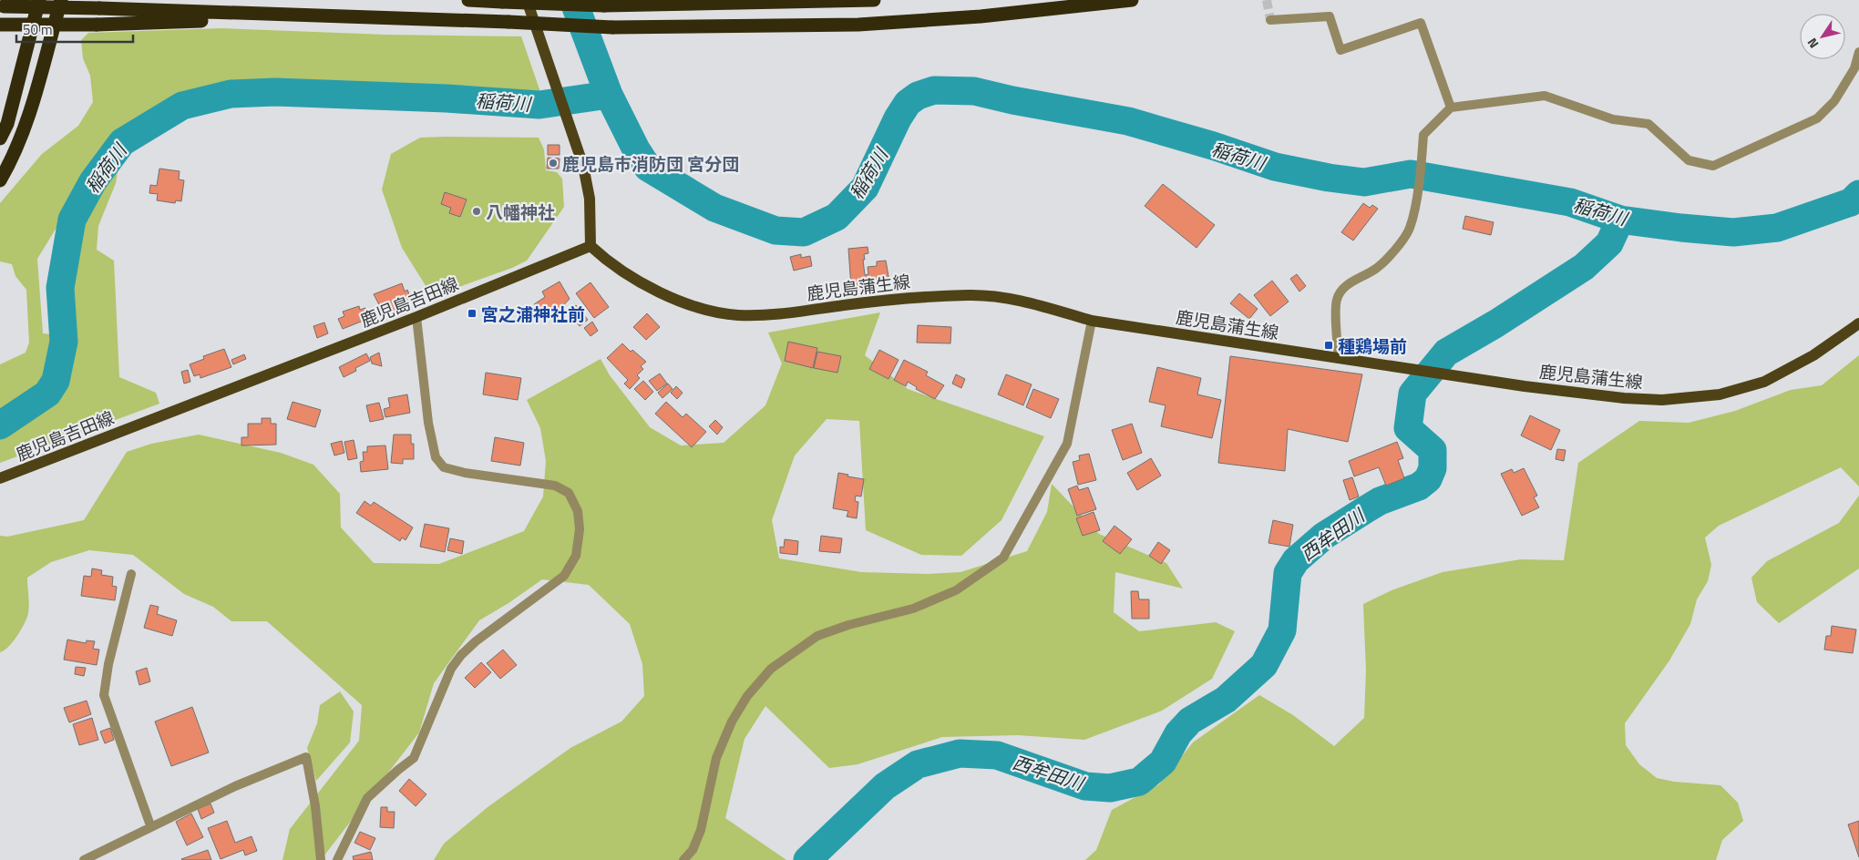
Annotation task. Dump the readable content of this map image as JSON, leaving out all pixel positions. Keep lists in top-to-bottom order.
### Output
{
  "streets": {
    "main road": ["鹿児島蒲生線", "鹿児島吉田線"]
  },
  "crossings": [
    ["鹿児島蒲生線", "鹿児島吉田線"]
  ],
  "water": ["稲荷川", "西牟田川"],
  "places": {
    "other": ["鹿児島市消防団 宮分団", "八幡神社"],
    "transit": ["宮之浦神社前", "種鶏場前"]
  },
  "scale_bar": "50 m",
  "north": "bottom left"
}
